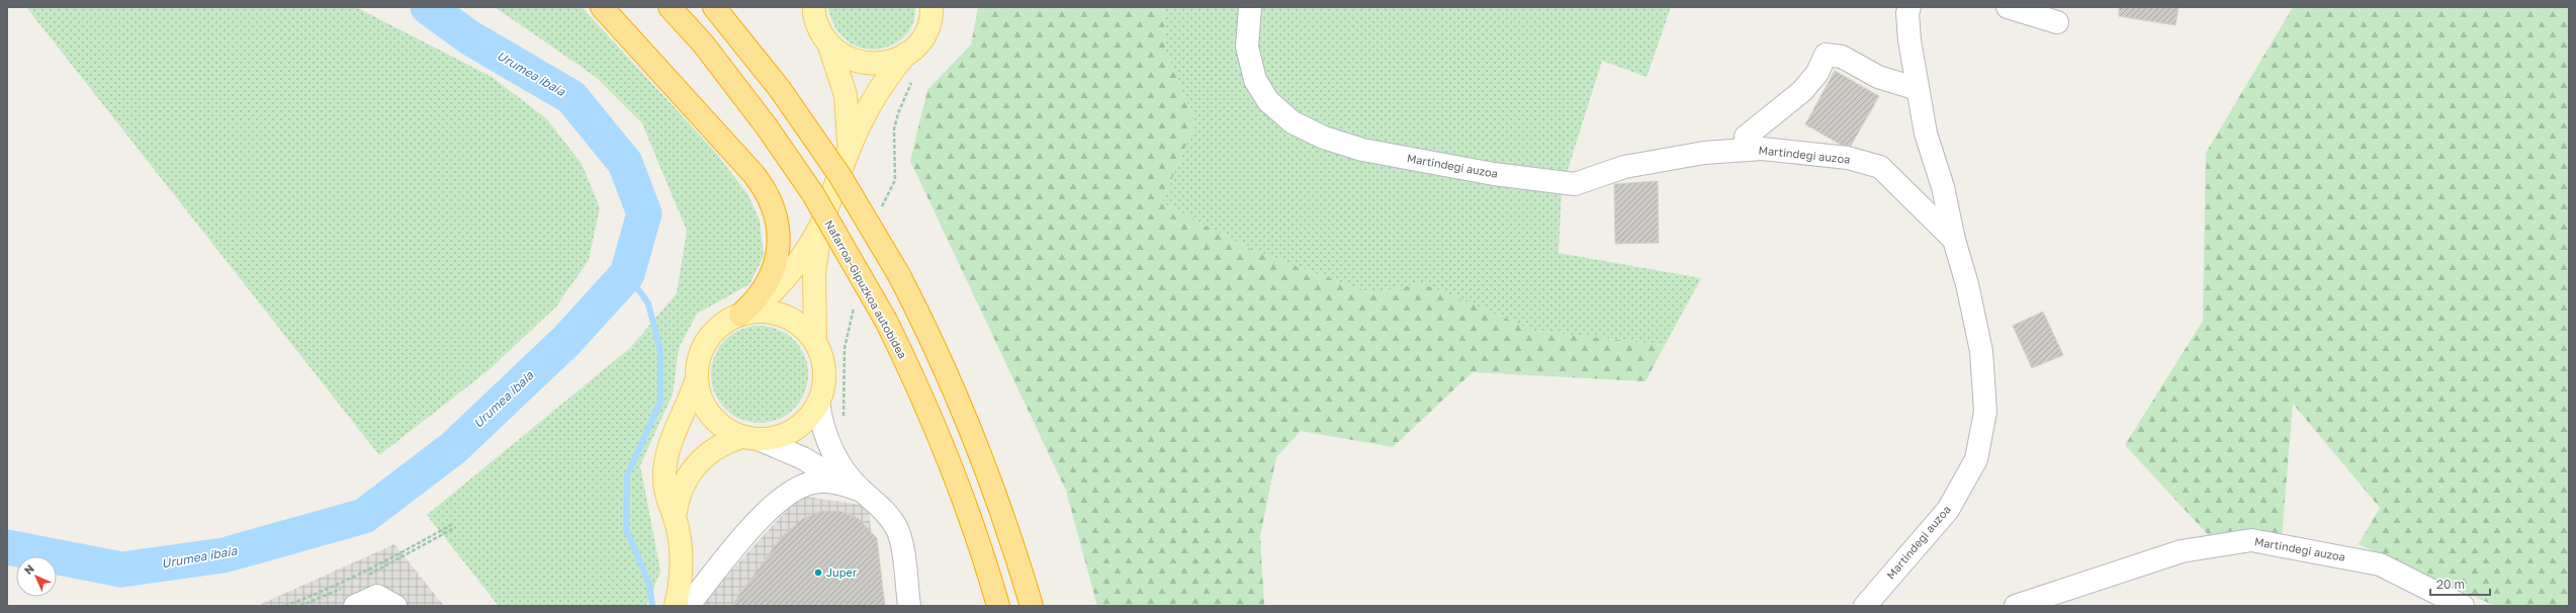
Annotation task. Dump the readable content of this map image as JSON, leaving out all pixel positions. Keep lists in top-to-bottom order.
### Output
{
  "streets": {
    "highway": ["Nafarroa-Gipuzkoa autobidea"],
    "street": ["Martindegi auzoa"]
  },
  "water": ["Urumea ibaia"],
  "places": ["Juper"],
  "scale_bar": "20 m",
  "north": "top left"
}
